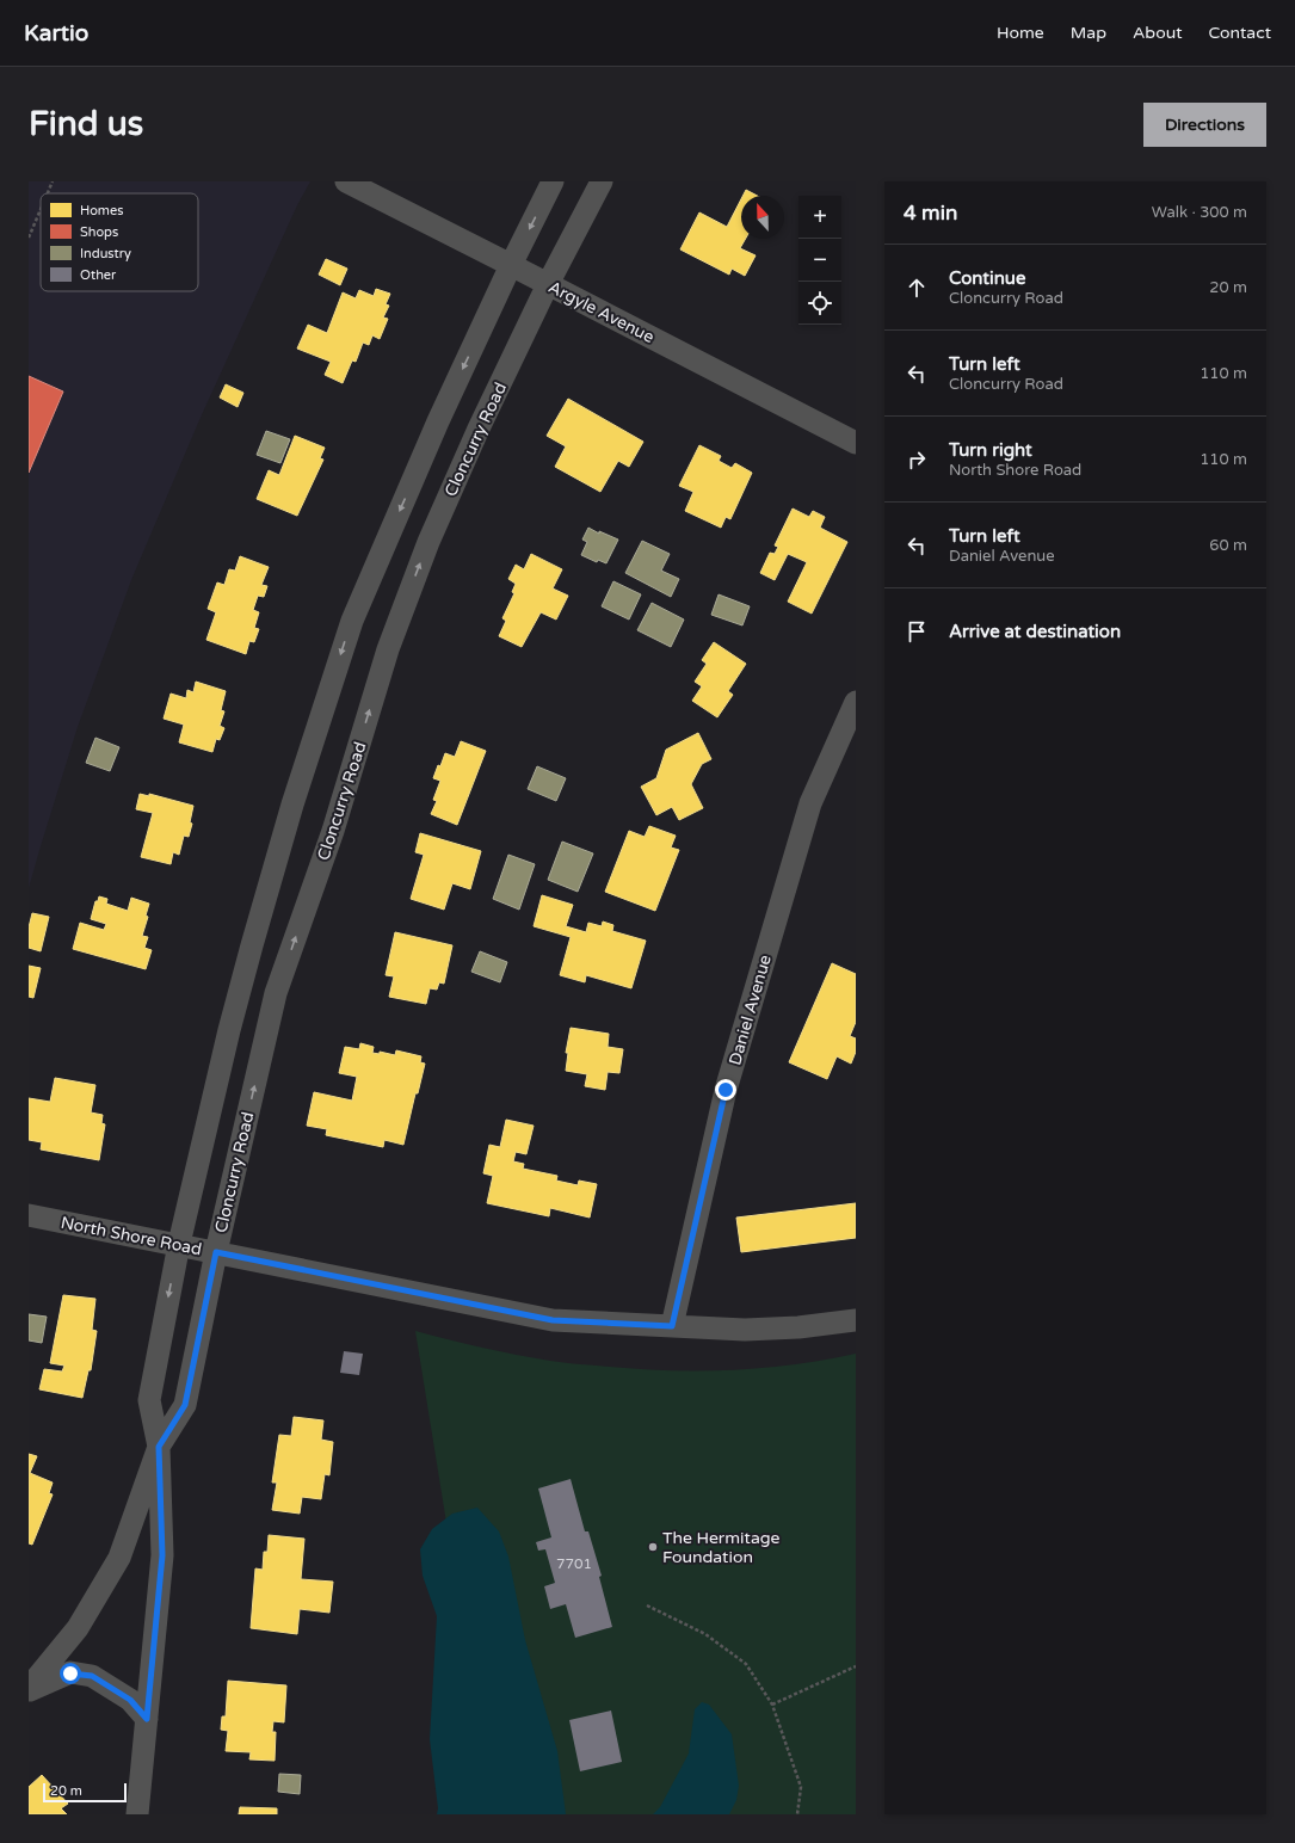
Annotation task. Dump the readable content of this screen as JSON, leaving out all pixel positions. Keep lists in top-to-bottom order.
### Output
{
  "streets": {
    "street": [
      "Argyle Avenue",
      "Cloncurry Road",
      "Daniel Avenue",
      "North Shore Road"
    ]
  },
  "crossings": [
    ["Argyle Avenue", "Cloncurry Road"],
    ["Cloncurry Road", "North Shore Road"],
    ["Daniel Avenue", "North Shore Road"]
  ],
  "places": ["The Hermitage Foundation"],
  "house_numbers": ["7701"],
  "legend": [
    "Homes",
    "Shops",
    "Industry",
    "Other"
  ],
  "scale_bar": "20 m",
  "north": "top",
  "page": {
    "header": "Kartio",
    "nav": [
      "Home",
      "Map",
      "About",
      "Contact"
    ],
    "buttons": "Directions",
    "title": "Find us",
    "heading": ["4 min", "Walk · 300 m"],
    "map_buttons": ["+", "−"],
    "list": [
      ["Continue", "Cloncurry Road", "20 m"],
      ["Turn left", "Cloncurry Road", "110 m"],
      ["Turn right", "North Shore Road", "110 m"],
      ["Turn left", "Daniel Avenue", "60 m"],
      "Arrive at destination"
    ],
    "scale": "20 m"
  }
}
